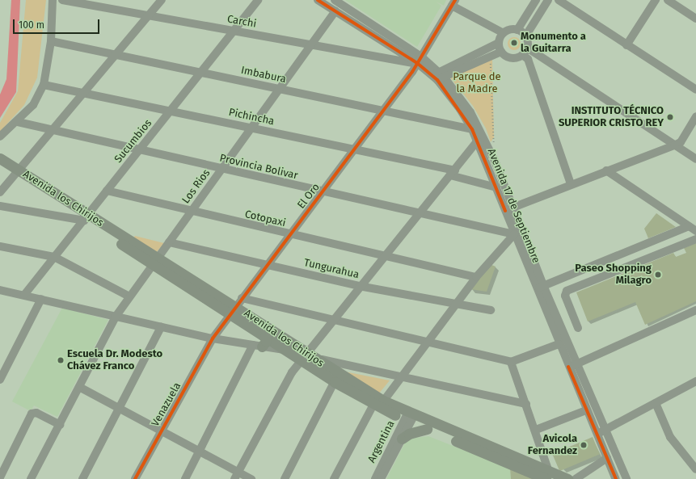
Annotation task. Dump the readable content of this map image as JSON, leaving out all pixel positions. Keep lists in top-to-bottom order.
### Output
{
  "streets": {
    "main road": ["Avenida los Chirijos"],
    "street": [
      "Carchi",
      "Imbabura",
      "Pichincha",
      "Sucumbios",
      "Provincia Bolivar",
      "Los Rios",
      "El Oro",
      "Avenida 17 de Septiembre",
      "Cotopaxi",
      "Tungurahua",
      "Venazuela",
      "Argentina"
    ]
  },
  "crossings": [
    ["Carchi", "Sucumbios"],
    ["Carchi", "Los Rios"],
    ["Carchi", "El Oro"],
    ["Carchi", "Avenida 17 de Septiembre"],
    ["Imbabura", "Sucumbios"],
    ["Imbabura", "Los Rios"],
    ["Imbabura", "El Oro"],
    ["Imbabura", "Avenida 17 de Septiembre"],
    ["Pichincha", "Sucumbios"],
    ["Pichincha", "Los Rios"],
    ["Pichincha", "El Oro"],
    ["Pichincha", "Avenida 17 de Septiembre"],
    ["Sucumbios", "Provincia Bolivar"],
    ["Sucumbios", "Avenida los Chirijos"],
    ["Sucumbios", "Cotopaxi"],
    ["Provincia Bolivar", "Los Rios"],
    ["Provincia Bolivar", "El Oro"],
    ["Provincia Bolivar", "Avenida 17 de Septiembre"],
    ["Los Rios", "Avenida los Chirijos"],
    ["Los Rios", "Avenida 17 de Septiembre"],
    ["Los Rios", "Cotopaxi"],
    ["Los Rios", "Tungurahua"],
    ["El Oro", "Avenida los Chirijos"],
    ["El Oro", "Avenida 17 de Septiembre"],
    ["El Oro", "Cotopaxi"],
    ["El Oro", "Tungurahua"],
    ["El Oro", "Venazuela"],
    ["Avenida los Chirijos", "Argentina"]
  ],
  "parks": ["Parque de la Madre"],
  "places": [
    "Monumento a la Guitarra",
    "INSTITUTO TÉCNICO SUPERIOR CRISTO REY",
    "Paseo Shopping Milagro",
    "Escuela Dr. Modesto Chávez Franco",
    "Avicola Fernandez"
  ],
  "scale_bar": "100 m"
}
